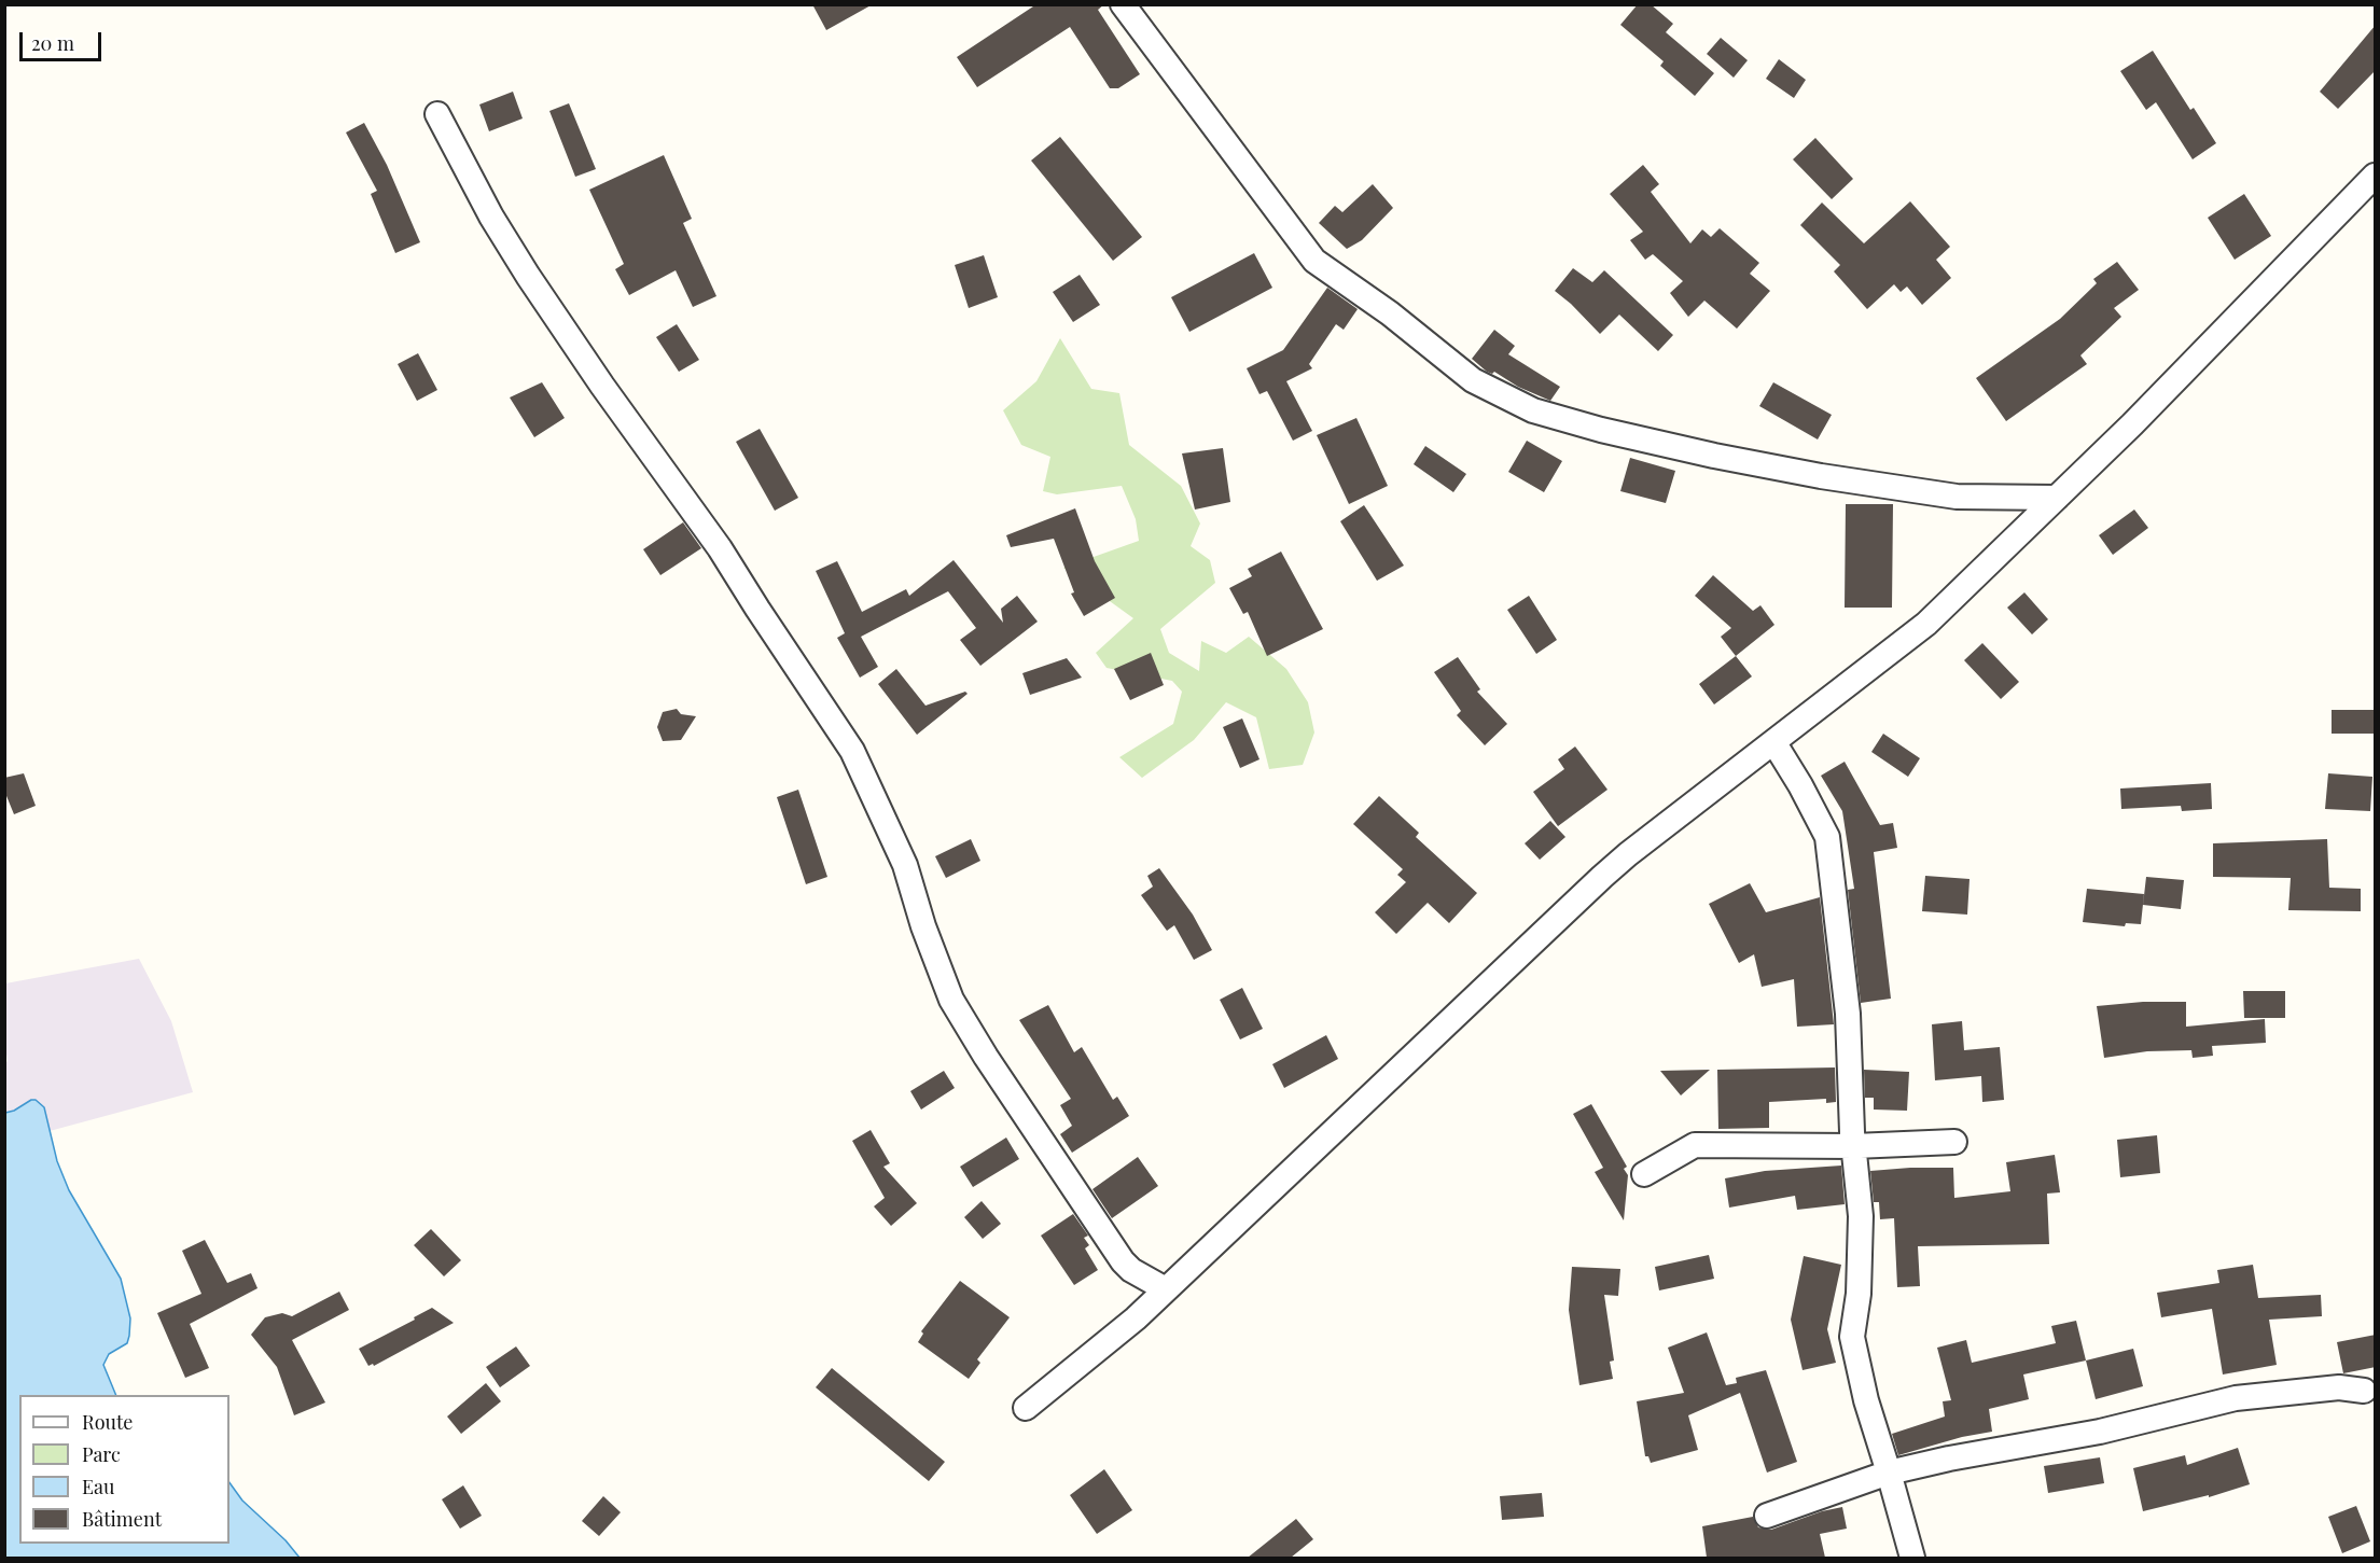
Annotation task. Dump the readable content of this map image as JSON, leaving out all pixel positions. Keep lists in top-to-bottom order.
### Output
{
  "legend": [
    "Route",
    "Parc",
    "Eau",
    "Bâtiment"
  ],
  "scale_bar": "20 m"
}
